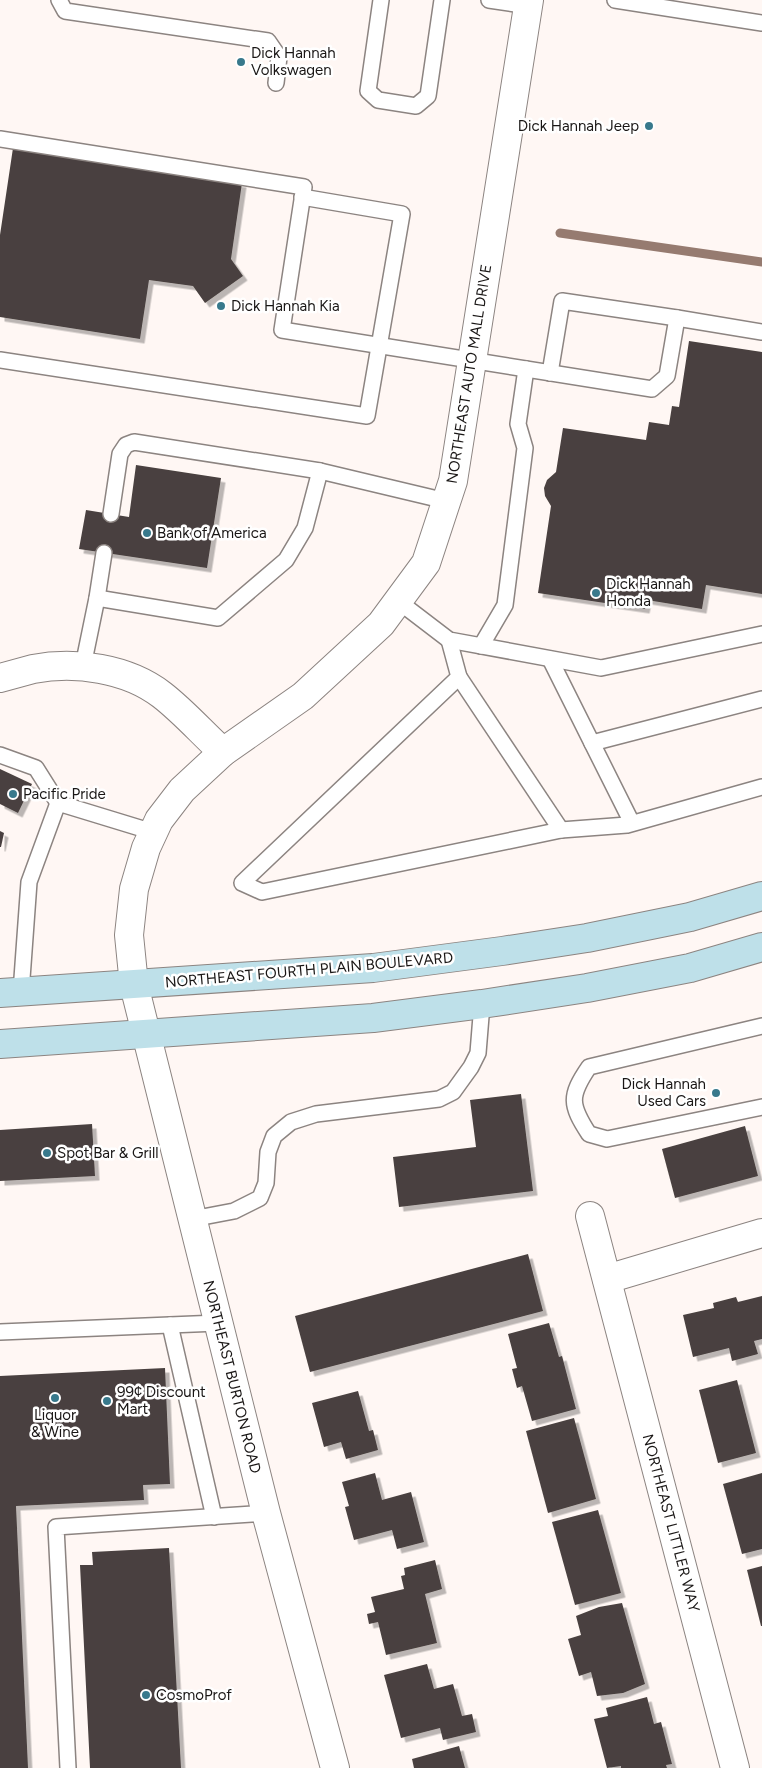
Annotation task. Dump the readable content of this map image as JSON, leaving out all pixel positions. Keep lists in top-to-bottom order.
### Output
{
  "streets": {
    "main road": ["NORTHEAST FOURTH PLAIN BOULEVARD"],
    "street": ["NORTHEAST AUTO MALL DRIVE", "NORTHEAST BURTON ROAD", "NORTHEAST LITTLER WAY"]
  },
  "crossings": [
    ["NORTHEAST AUTO MALL DRIVE", "NORTHEAST FOURTH PLAIN BOULEVARD"],
    ["NORTHEAST AUTO MALL DRIVE", "NORTHEAST BURTON ROAD"],
    ["NORTHEAST FOURTH PLAIN BOULEVARD", "NORTHEAST BURTON ROAD"]
  ],
  "places": [
    "Dick Hannah Volkswagen",
    "Dick Hannah Jeep",
    "Dick Hannah Kia",
    "Bank of America",
    "Dick Hannah Honda",
    "Pacific Pride",
    "Dick Hannah Used Cars",
    "Spot Bar & Grill",
    "Liquor & Wine",
    "99¢ Discount Mart",
    "CosmoProf"
  ]
}
